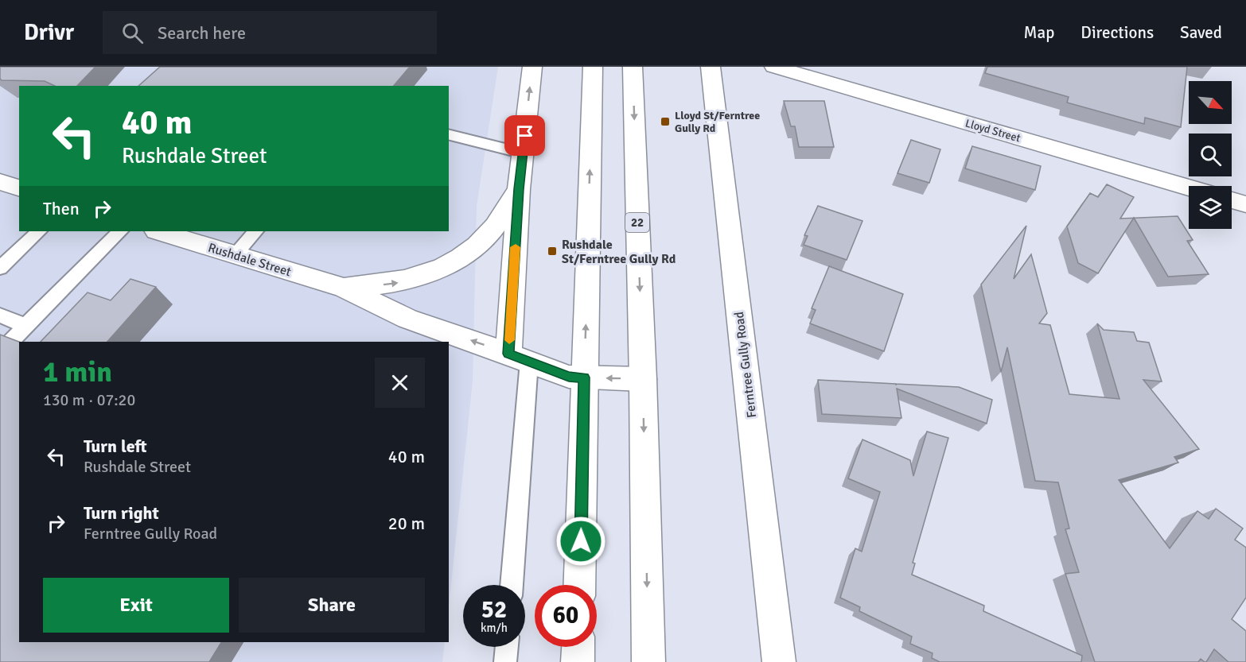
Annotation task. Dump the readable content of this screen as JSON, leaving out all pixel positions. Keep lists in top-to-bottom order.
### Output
{
  "streets": {
    "street": [
      "Lloyd Street",
      "22",
      "Rushdale Street",
      "Ferntree Gully Road"
    ]
  },
  "crossings": [
    ["22", "Rushdale Street"]
  ],
  "places": {
    "transit": ["Lloyd St/Ferntree Gully Rd", "Rushdale St/Ferntree Gully Rd"]
  },
  "north": "bottom right",
  "page": {
    "header": "Drivr",
    "search": "Search here",
    "nav": ["Map", "Directions", "Saved"],
    "turn": ["40 m", "Rushdale Street"],
    "then": "Then",
    "heading": ["1 min", "130 m · 07:20"],
    "list": [
      {
        "name": "Turn left",
        "note": "Rushdale Street",
        "value": "40 m"
      },
      {
        "name": "Turn right",
        "note": "Ferntree Gully Road",
        "value": "20 m"
      }
    ],
    "buttons": ["Exit", "Share"],
    "speed": "52 km/h",
    "limit": "60"
  }
}
